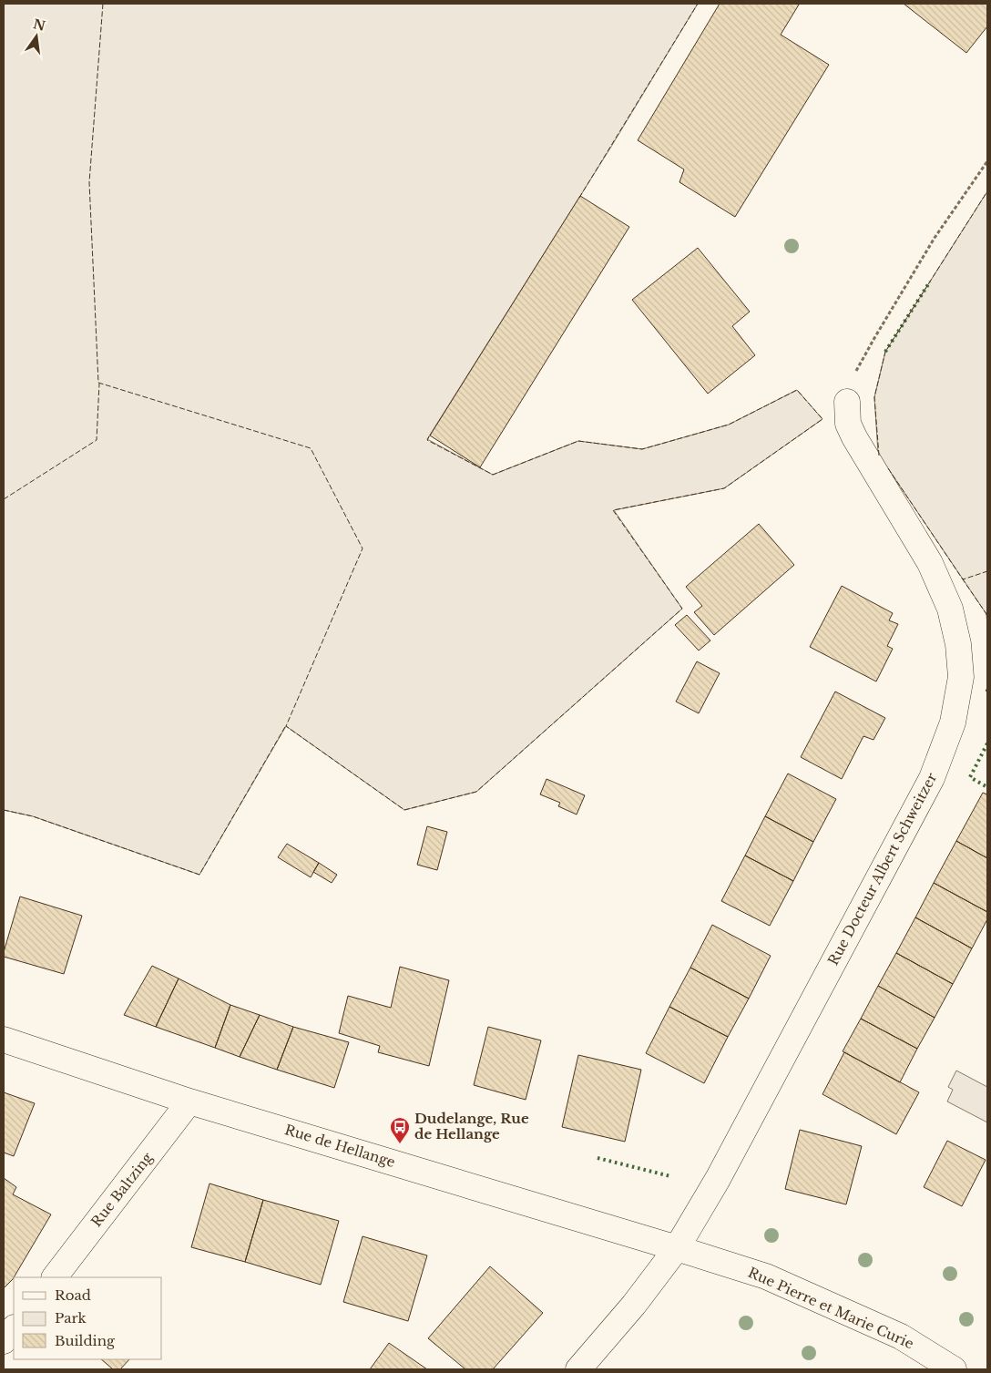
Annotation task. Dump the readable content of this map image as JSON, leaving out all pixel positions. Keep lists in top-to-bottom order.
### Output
{
  "streets": {
    "street": [
      "Rue Docteur Albert Schweitzer",
      "Rue de Hellange",
      "Rue Baltzing",
      "Rue Pierre et Marie Curie"
    ]
  },
  "crossings": [
    ["Rue Docteur Albert Schweitzer", "Rue de Hellange"],
    ["Rue Docteur Albert Schweitzer", "Rue Pierre et Marie Curie"],
    ["Rue de Hellange", "Rue Baltzing"],
    ["Rue de Hellange", "Rue Pierre et Marie Curie"]
  ],
  "places": {
    "bus stop": ["Dudelange, Rue de Hellange"]
  },
  "legend": ["Road", "Park", "Building"],
  "north": "top"
}
